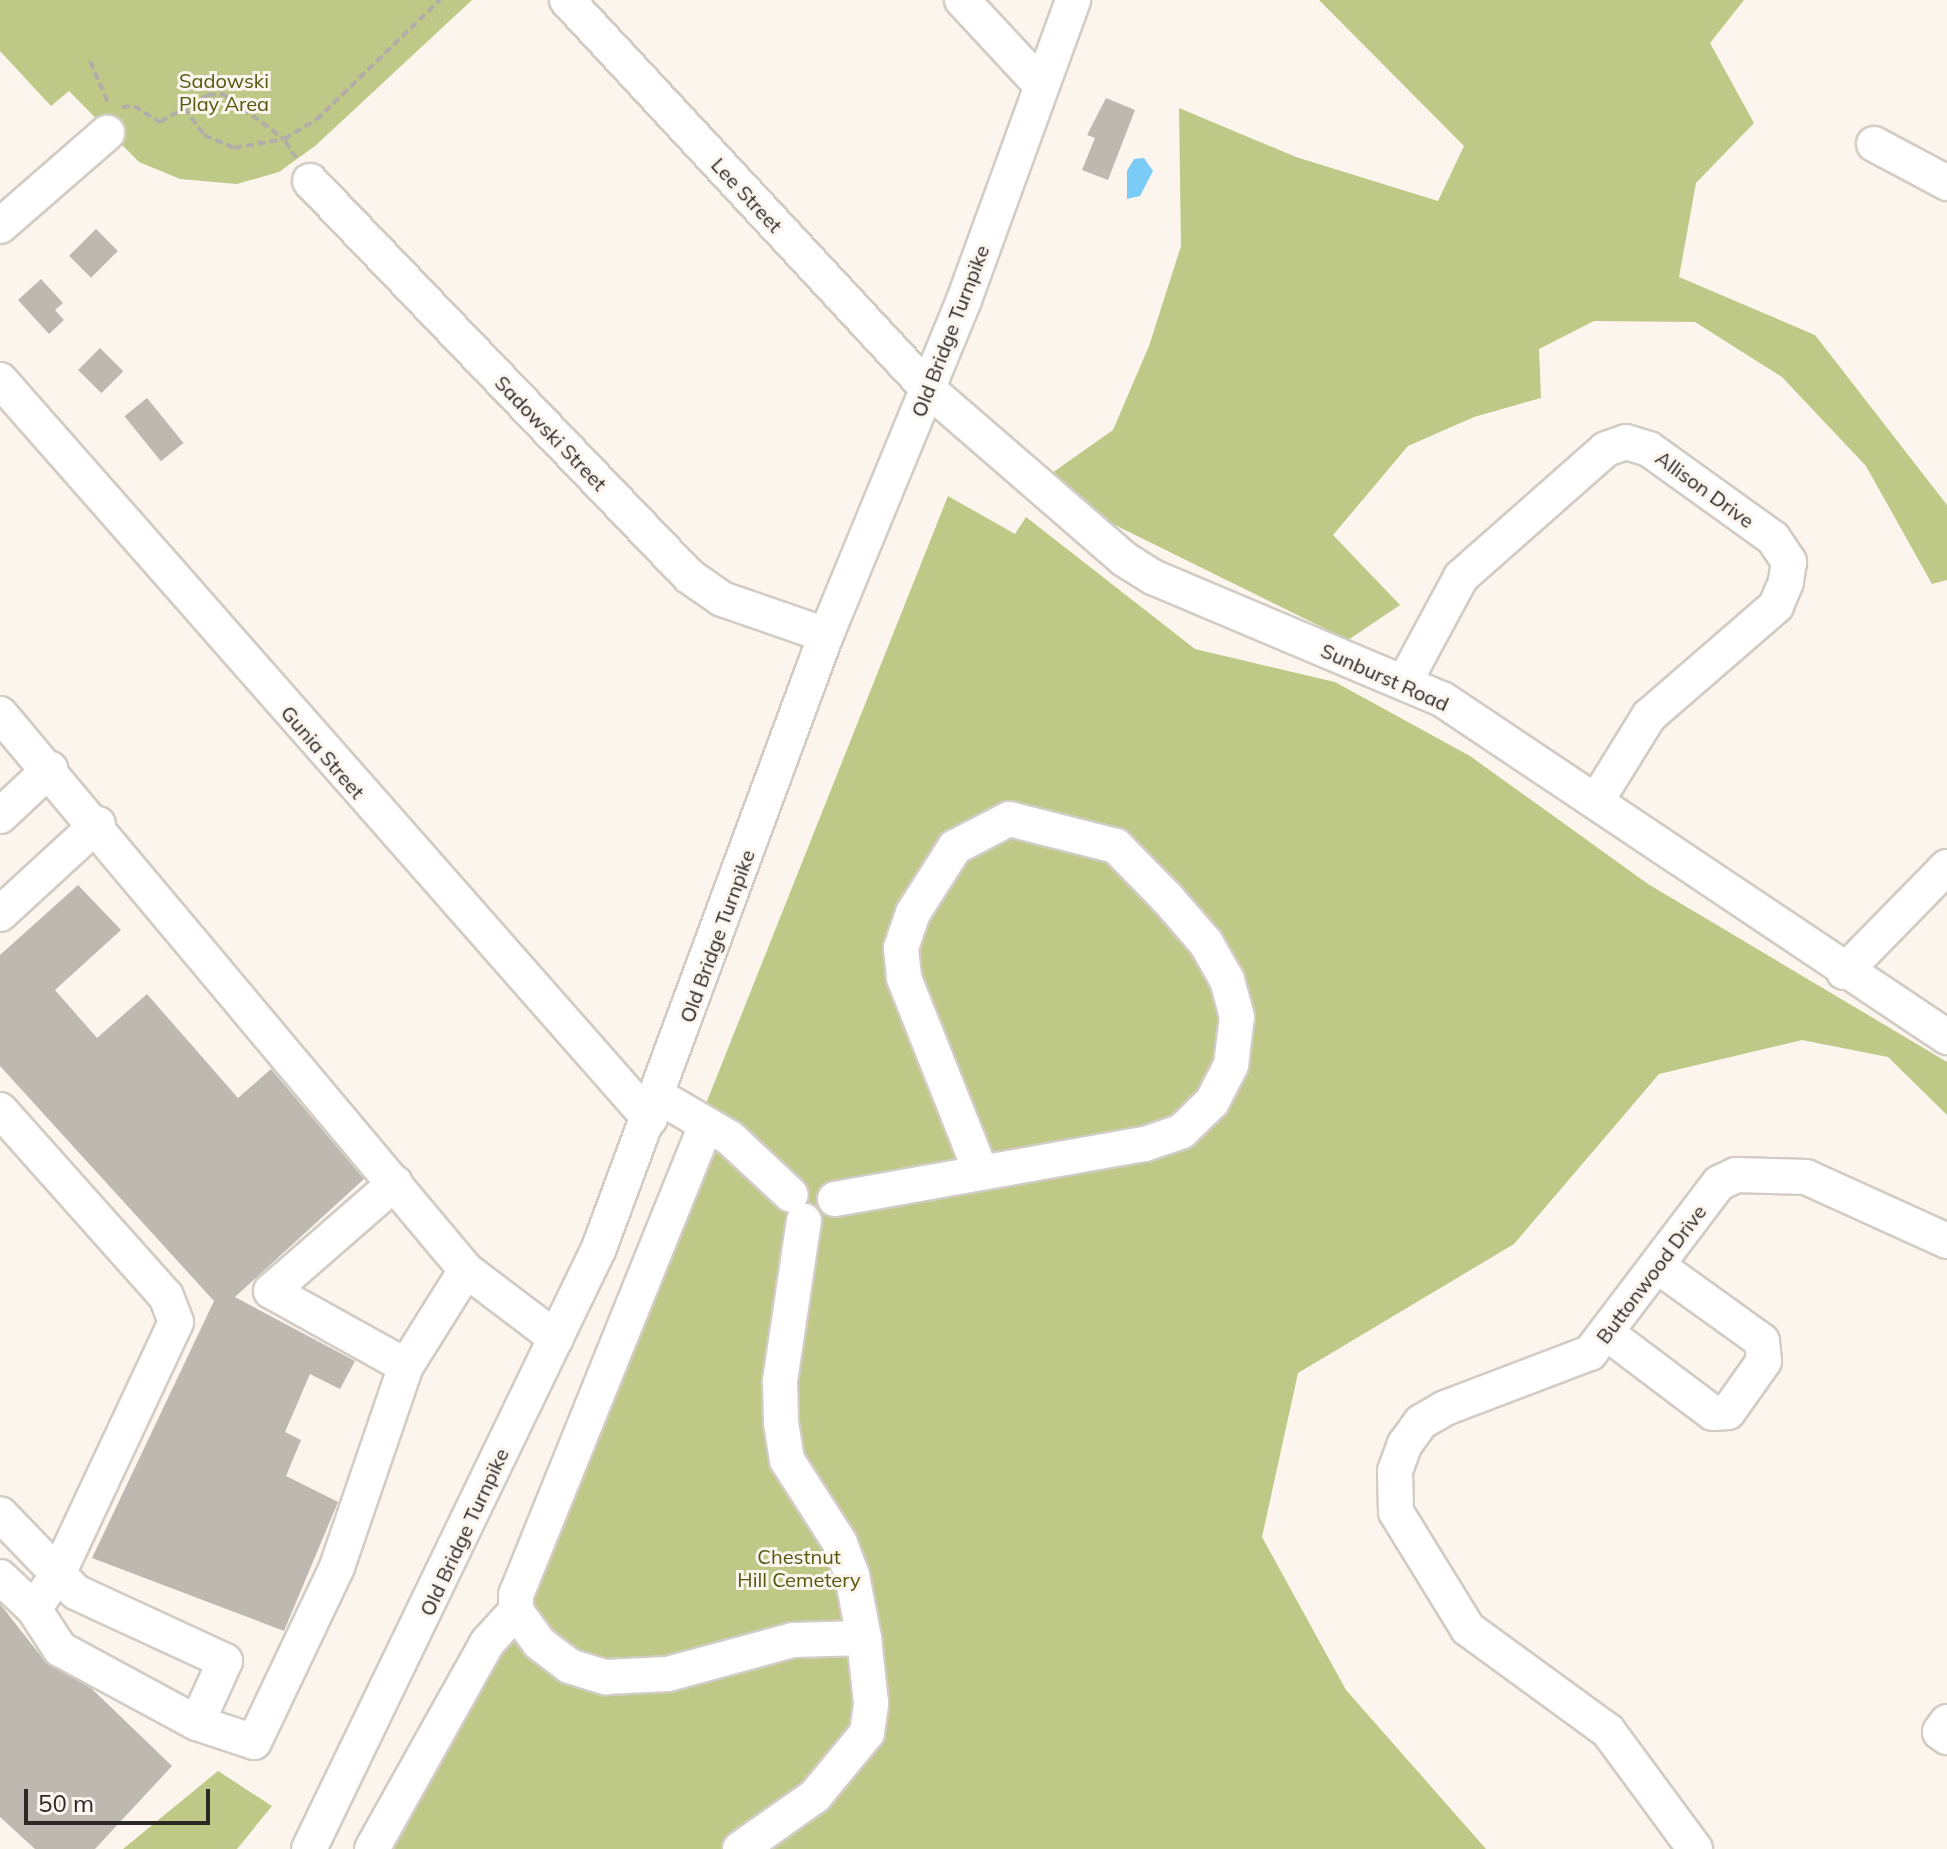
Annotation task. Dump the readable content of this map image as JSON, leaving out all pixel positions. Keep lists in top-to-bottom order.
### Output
{
  "streets": {
    "street": [
      "Lee Street",
      "Old Bridge Turnpike",
      "Sadowski Street",
      "Allison Drive",
      "Sunburst Road",
      "Gunia Street",
      "Buttonwood Drive"
    ]
  },
  "crossings": [
    ["Lee Street", "Old Bridge Turnpike"],
    ["Lee Street", "Sunburst Road"],
    ["Old Bridge Turnpike", "Sadowski Street"],
    ["Old Bridge Turnpike", "Sunburst Road"],
    ["Old Bridge Turnpike", "Gunia Street"],
    ["Allison Drive", "Sunburst Road"]
  ],
  "parks": ["Sadowski Play Area", "Chestnut Hill Cemetery"],
  "scale_bar": "50 m"
}
